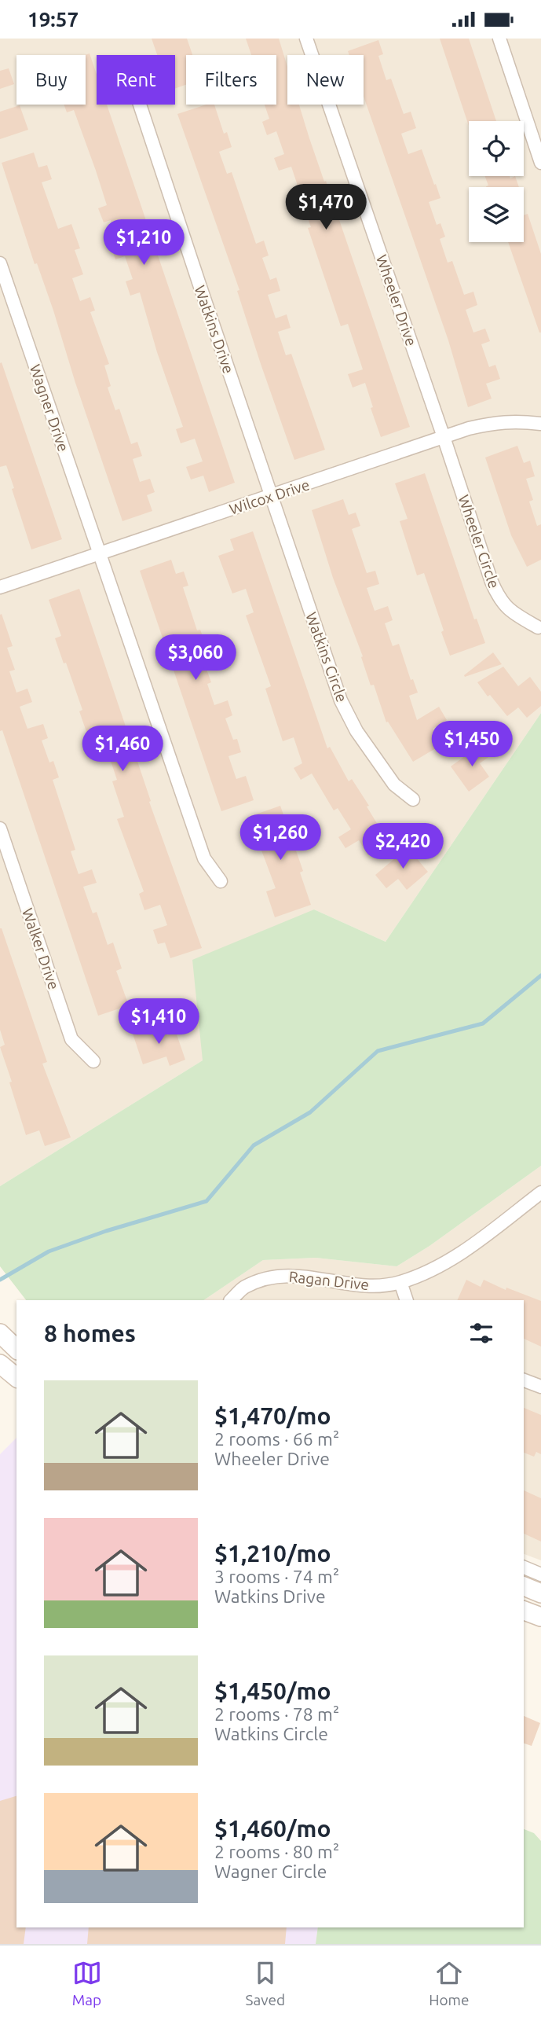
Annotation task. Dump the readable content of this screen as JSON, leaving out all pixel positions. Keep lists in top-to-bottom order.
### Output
{
  "streets": {
    "street": [
      "Wheeler Drive",
      "Watkins Drive",
      "Wagner Drive",
      "Wilcox Drive",
      "Wheeler Circle",
      "Watkins Circle",
      "Walker Drive",
      "Ragan Drive"
    ]
  },
  "crossings": [
    ["Wheeler Drive", "Wilcox Drive"],
    ["Wheeler Drive", "Wheeler Circle"],
    ["Watkins Drive", "Wilcox Drive"],
    ["Watkins Drive", "Watkins Circle"],
    ["Wagner Drive", "Wilcox Drive"],
    ["Wilcox Drive", "Wheeler Circle"],
    ["Wilcox Drive", "Watkins Circle"]
  ],
  "page": {
    "status": "19:57",
    "chip": [
      "Buy",
      "Rent",
      "Filters",
      "New"
    ],
    "price": [
      "$1,470",
      "$1,210",
      "$3,060",
      "$1,450",
      "$1,460",
      "$1,260",
      "$2,420",
      "$1,410"
    ],
    "heading": "8 homes",
    "list": [
      {
        "name": "$1,470/mo",
        "note": "2 rooms · 66 m² · Wheeler Drive"
      },
      {
        "name": "$1,210/mo",
        "note": "3 rooms · 74 m² · Watkins Drive"
      },
      {
        "name": "$1,450/mo",
        "note": "2 rooms · 78 m² · Watkins Circle"
      },
      {
        "name": "$1,460/mo",
        "note": "2 rooms · 80 m² · Wagner Circle"
      }
    ],
    "tabs": ["Map", "Saved", "Home"]
  }
}
